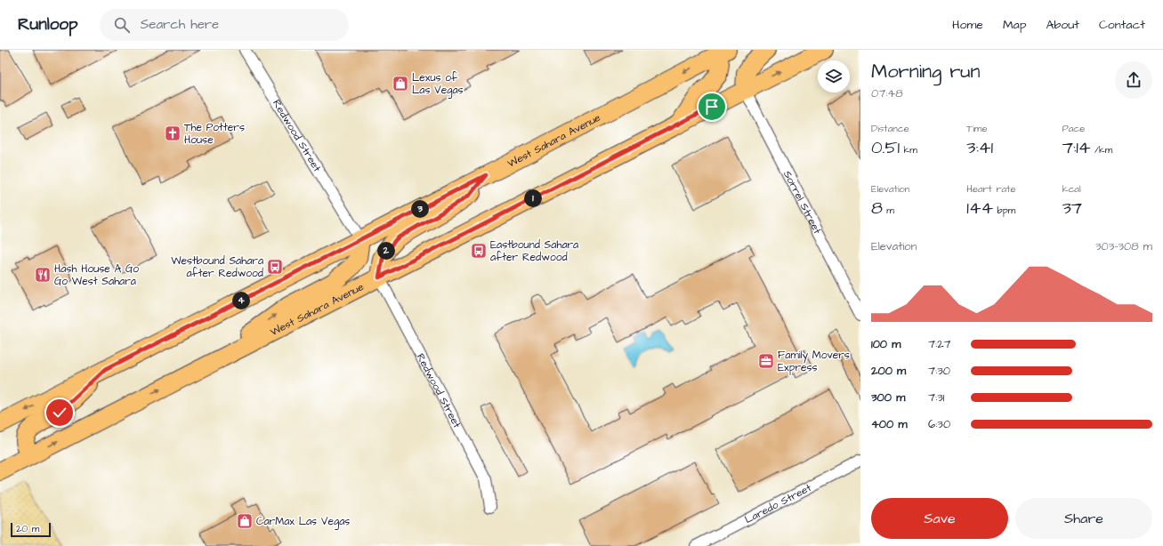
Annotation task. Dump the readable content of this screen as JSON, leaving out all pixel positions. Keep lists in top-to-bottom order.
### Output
{
  "streets": {
    "main road": ["West Sahara Avenue"],
    "street": ["Redwood Street", "Sorrel Street", "Laredo Street"]
  },
  "crossings": [
    ["Redwood Street", "West Sahara Avenue"],
    ["West Sahara Avenue", "Sorrel Street"]
  ],
  "places": {
    "shop": ["Lexus of Las Vegas", "CarMax Las Vegas"],
    "church": ["The Potters House"],
    "bus stop": ["Eastbound Sahara after Redwood", "Westbound Sahara after Redwood"],
    "restaurant": ["Hash House A Go Go West Sahara"],
    "office": ["Family Movers Express"]
  },
  "scale_bar": "20 m",
  "page": {
    "header": "Runloop",
    "search": "Search here",
    "nav": [
      "Home",
      "Map",
      "About",
      "Contact"
    ],
    "heading": ["Morning run", "07:48"],
    "stats": [
      ["Distance", "0.51 km"],
      ["Time", "3:41"],
      ["Pace", "7:14 /km"],
      ["Elevation", "8 m"],
      ["Heart rate", "144 bpm"],
      ["kcal", "37"]
    ],
    "pins": [
      "1",
      "3",
      "2",
      "4"
    ],
    "chart": ["Elevation", "303–308 m"],
    "list": [
      {
        "name": "100 m",
        "note": "7:27"
      },
      {
        "name": "200 m",
        "note": "7:30"
      },
      {
        "name": "300 m",
        "note": "7:31"
      },
      {
        "name": "400 m",
        "note": "6:30"
      }
    ],
    "buttons": ["Save", "Share"],
    "scale": "20 m"
  }
}
